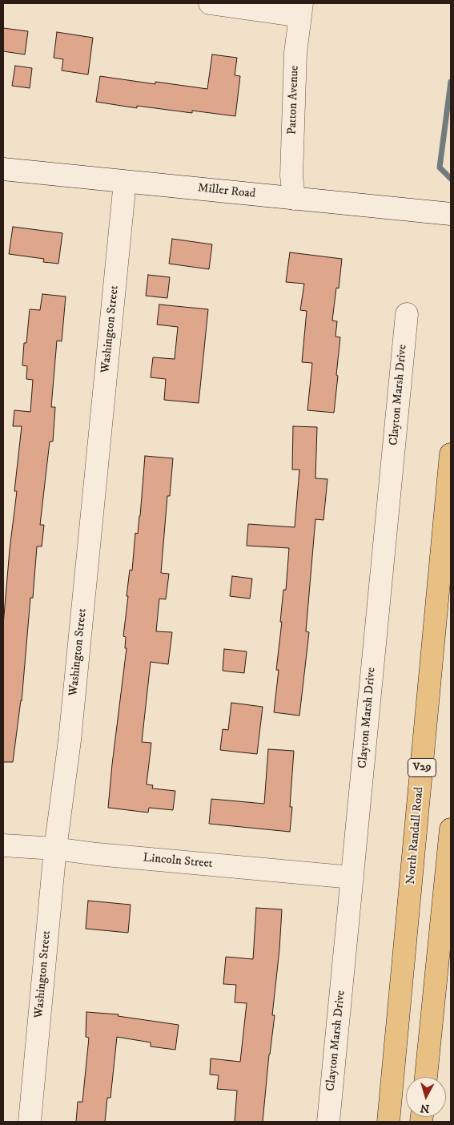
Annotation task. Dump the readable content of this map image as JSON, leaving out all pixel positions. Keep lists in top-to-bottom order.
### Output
{
  "streets": {
    "main road": ["V29", "North Randall Road"],
    "street": [
      "Patton Avenue",
      "Miller Road",
      "Washington Street",
      "Clayton Marsh Drive",
      "Lincoln Street"
    ]
  },
  "crossings": [
    ["Patton Avenue", "Miller Road"],
    ["Miller Road", "Washington Street"],
    ["Washington Street", "Lincoln Street"],
    ["Clayton Marsh Drive", "Lincoln Street"]
  ],
  "north": "bottom"
}
